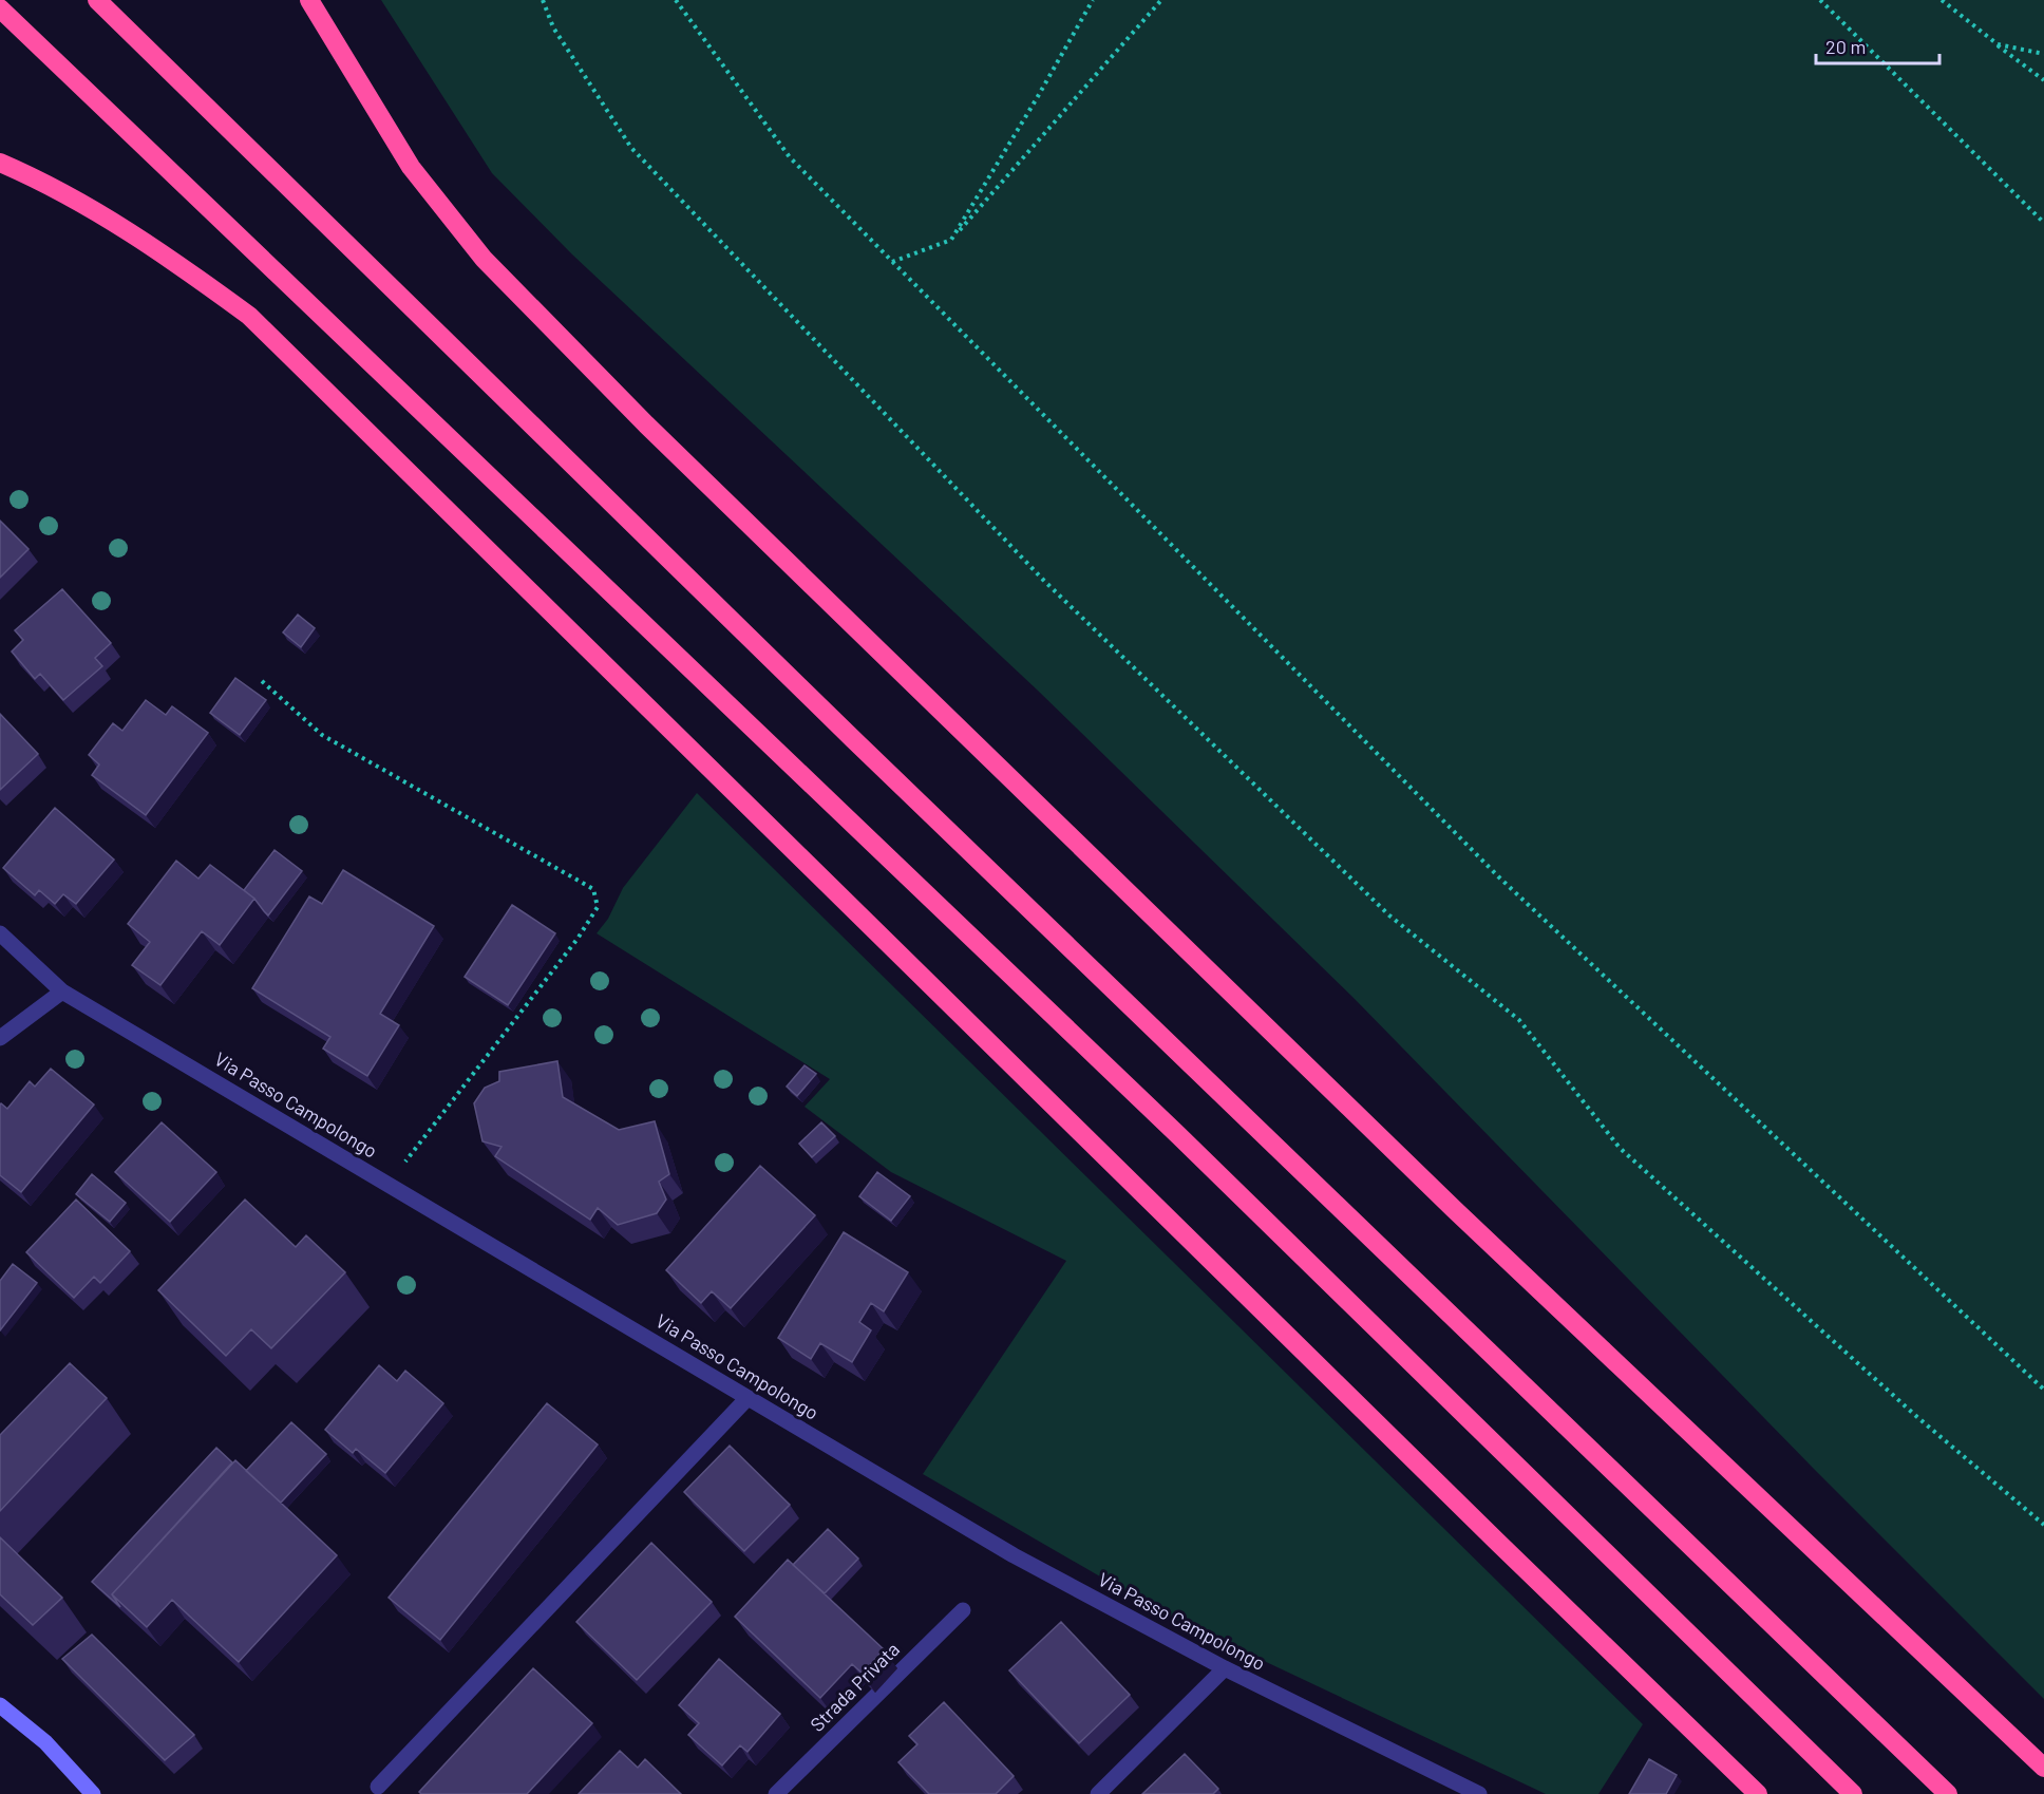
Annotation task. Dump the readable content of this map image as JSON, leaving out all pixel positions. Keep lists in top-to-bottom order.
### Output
{
  "streets": {
    "street": ["Via Passo Campolongo", "Strada Privata"]
  },
  "scale_bar": "20 m"
}
